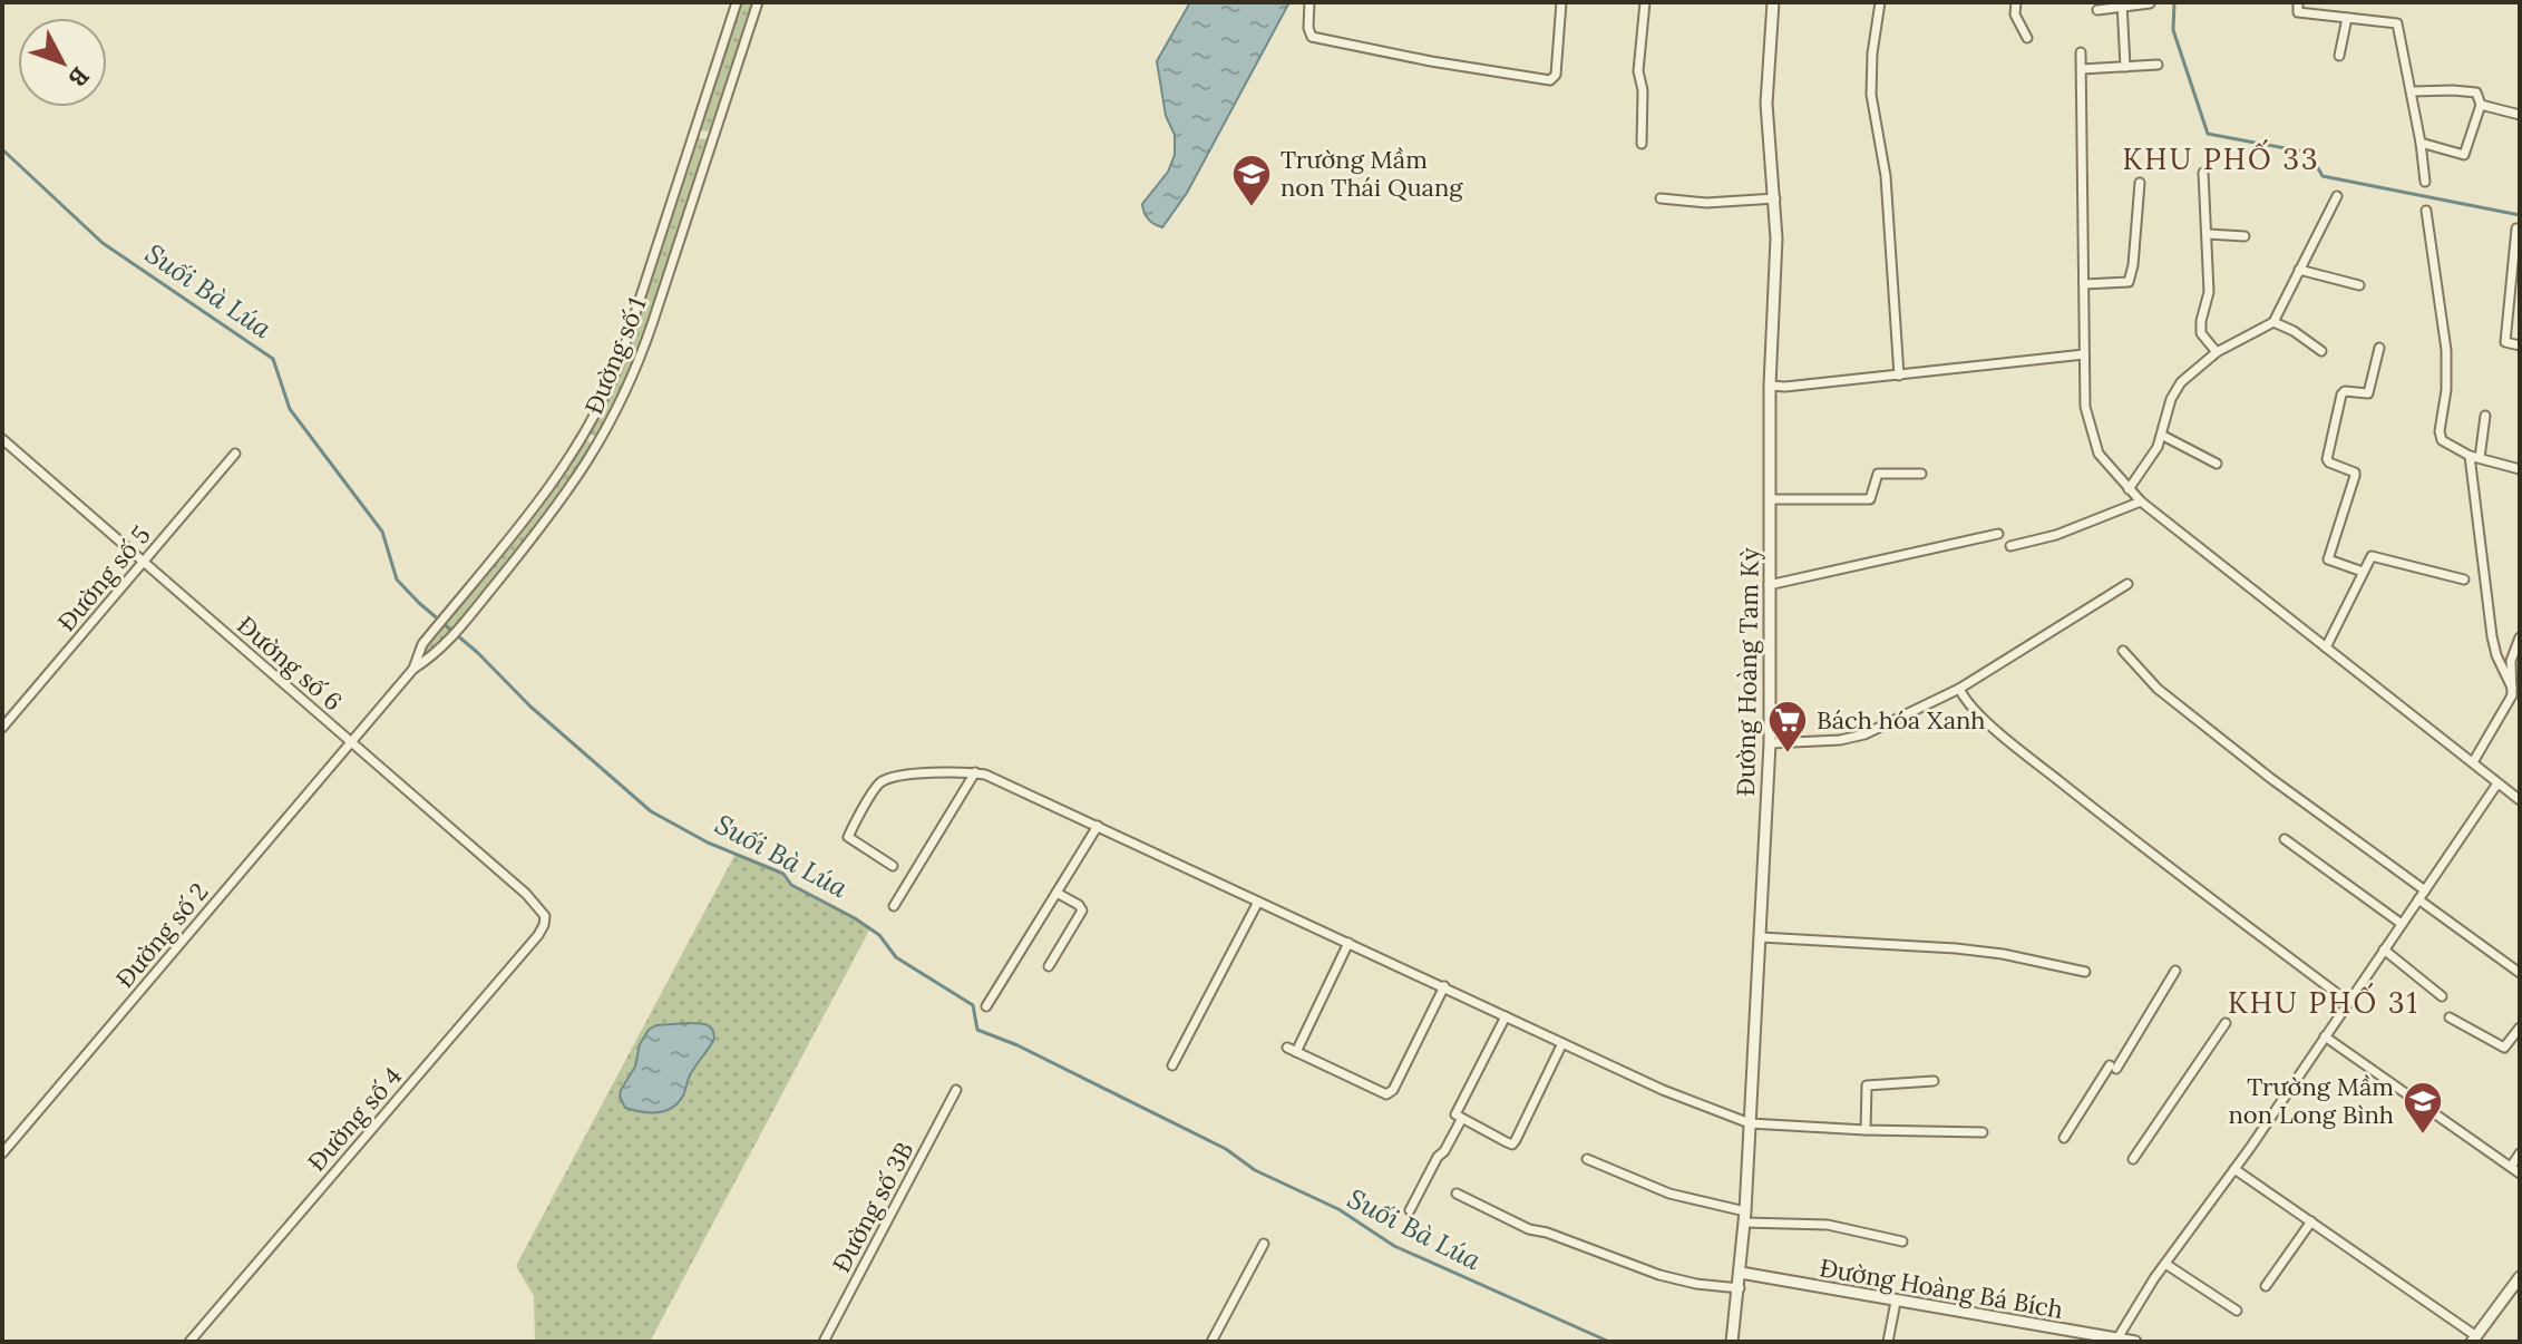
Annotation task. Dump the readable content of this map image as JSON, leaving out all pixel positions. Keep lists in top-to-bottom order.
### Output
{
  "streets": {
    "street": [
      "Đường số 1",
      "Đường số 5",
      "Đường số 6",
      "Đường Hoàng Tam Kỳ",
      "Đường số 2",
      "Đường số 4",
      "Đường số 3B",
      "Đường Hoàng Bá Bích"
    ]
  },
  "crossings": [
    ["Đường số 1", "Đường số 6"],
    ["Đường số 1", "Đường số 2"],
    ["Đường số 5", "Đường số 6"],
    ["Đường số 6", "Đường số 2"],
    ["Đường số 6", "Đường số 4"],
    ["Đường Hoàng Tam Kỳ", "Đường Hoàng Bá Bích"]
  ],
  "districts": ["KHU PHỐ 33", "KHU PHỐ 31"],
  "water": ["Suối Bà Lúa"],
  "places": {
    "school or university": ["Trường Mầm non Thái Quang", "Trường Mầm non Long Bình"],
    "supermarket": ["Bách hóa Xanh"]
  },
  "north": "bottom right"
}
